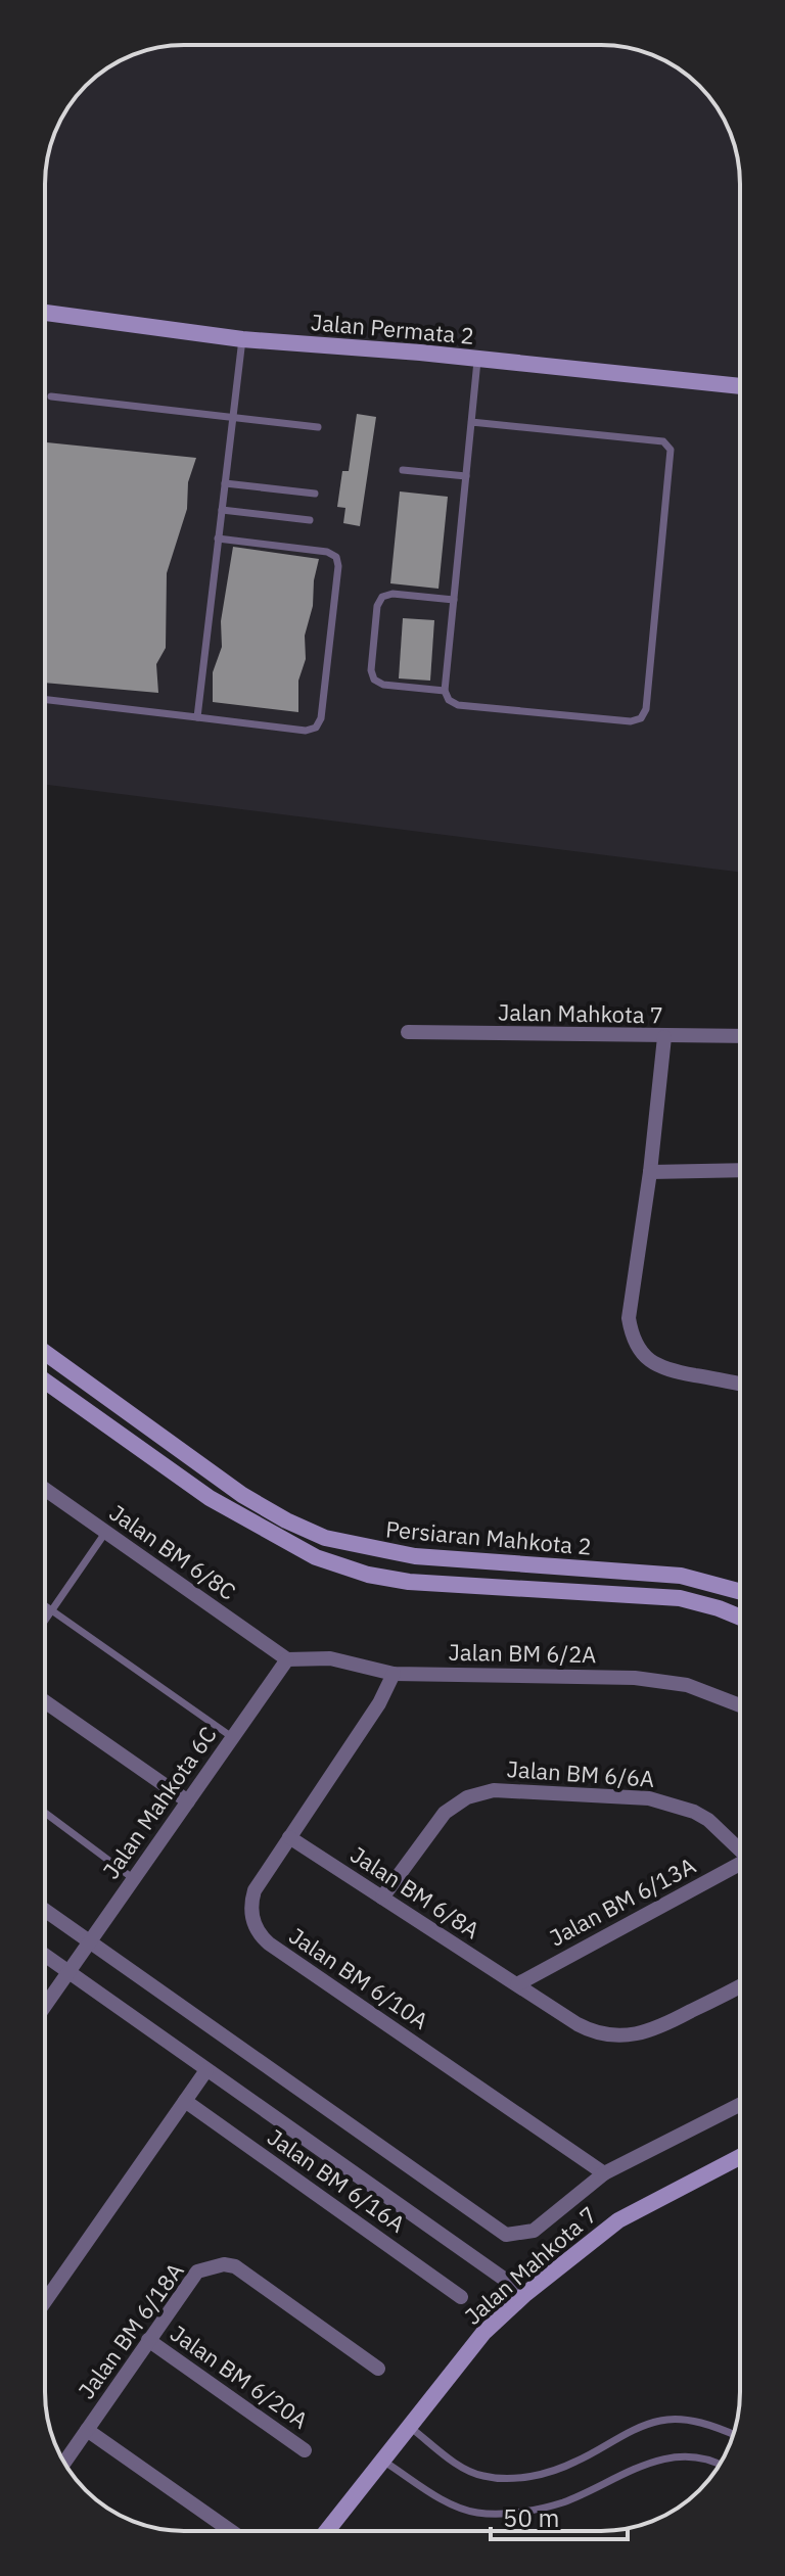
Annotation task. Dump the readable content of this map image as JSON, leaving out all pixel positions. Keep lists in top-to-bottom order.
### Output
{
  "streets": {
    "main road": ["Jalan Permata 2", "Jalan Mahkota 7", "Persiaran Mahkota 2"],
    "street": [
      "Jalan BM 6/8C",
      "Jalan BM 6/2A",
      "Jalan BM 6/6A",
      "Jalan Mahkota 6C",
      "Jalan BM 6/8A",
      "Jalan BM 6/13A",
      "Jalan BM 6/10A",
      "Jalan BM 6/16A",
      "Jalan BM 6/18A",
      "Jalan BM 6/20A"
    ]
  },
  "crossings": [
    ["Jalan BM 6/8C", "Jalan BM 6/2A"],
    ["Jalan BM 6/8C", "Jalan Mahkota 6C"],
    ["Jalan BM 6/2A", "Jalan Mahkota 6C"],
    ["Jalan BM 6/2A", "Jalan BM 6/10A"],
    ["Jalan BM 6/6A", "Jalan BM 6/8A"],
    ["Jalan BM 6/8A", "Jalan BM 6/13A"],
    ["Jalan BM 6/8A", "Jalan BM 6/10A"],
    ["Jalan BM 6/18A", "Jalan BM 6/20A"]
  ],
  "scale_bar": "50 m"
}
